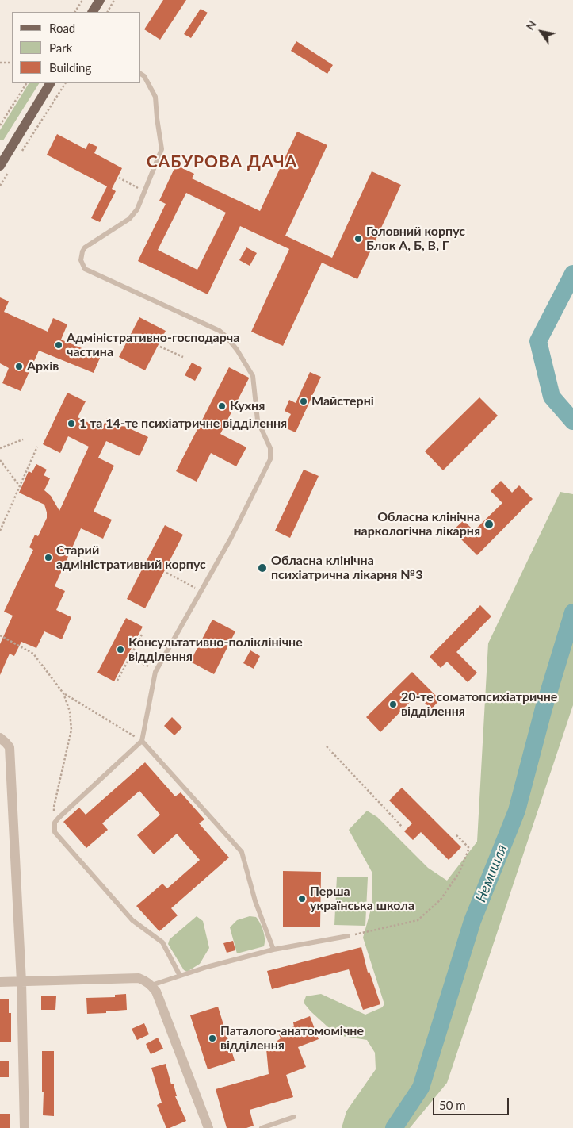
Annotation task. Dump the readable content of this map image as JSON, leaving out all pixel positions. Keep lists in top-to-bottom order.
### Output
{
  "districts": ["САБУРОВА ДАЧА"],
  "water": ["Немишля"],
  "places": [
    "Головний корпус Блок А, Б, В, Г",
    "Адміністративно-господарча частина",
    "Архів",
    "Майстерні",
    "Кухня",
    "1 та 14-те психіатричне відділення",
    "Обласна клінічна наркологічна лікарня",
    "Старий адміністративний корпус",
    "Обласна клінічна психіатрична лікарня №3",
    "Консультативно-поліклінічне відділення",
    "20-те соматопсихіатричне відділення",
    "Перша українська школа",
    "Паталого-анатомомічне відділення"
  ],
  "legend": ["Road", "Park", "Building"],
  "scale_bar": "50 m",
  "north": "top left"
}
